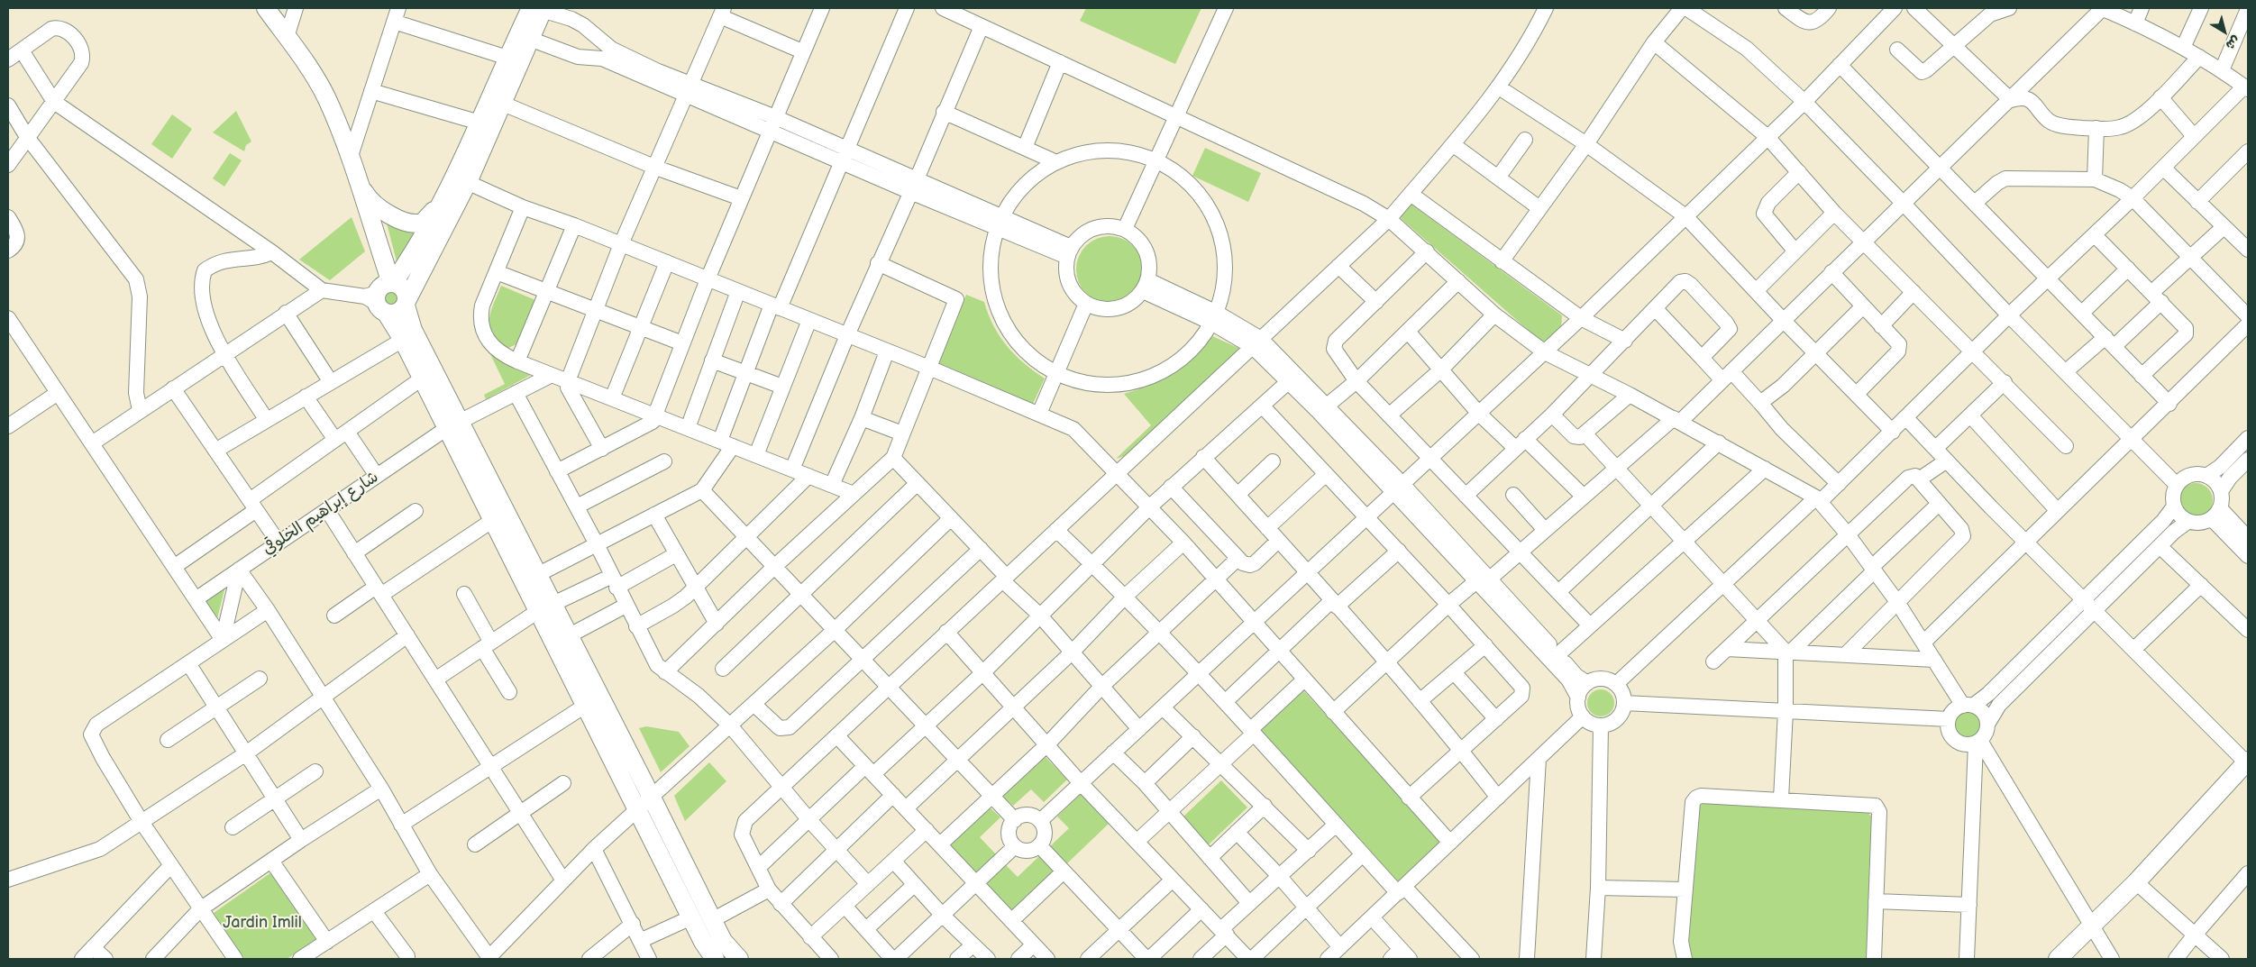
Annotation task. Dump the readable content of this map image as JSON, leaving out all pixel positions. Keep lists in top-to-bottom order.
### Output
{
  "streets": {
    "street": ["شارع إبراهيم الخلوقي"]
  },
  "parks": ["Jardin Imlil"],
  "north": "bottom right"
}
